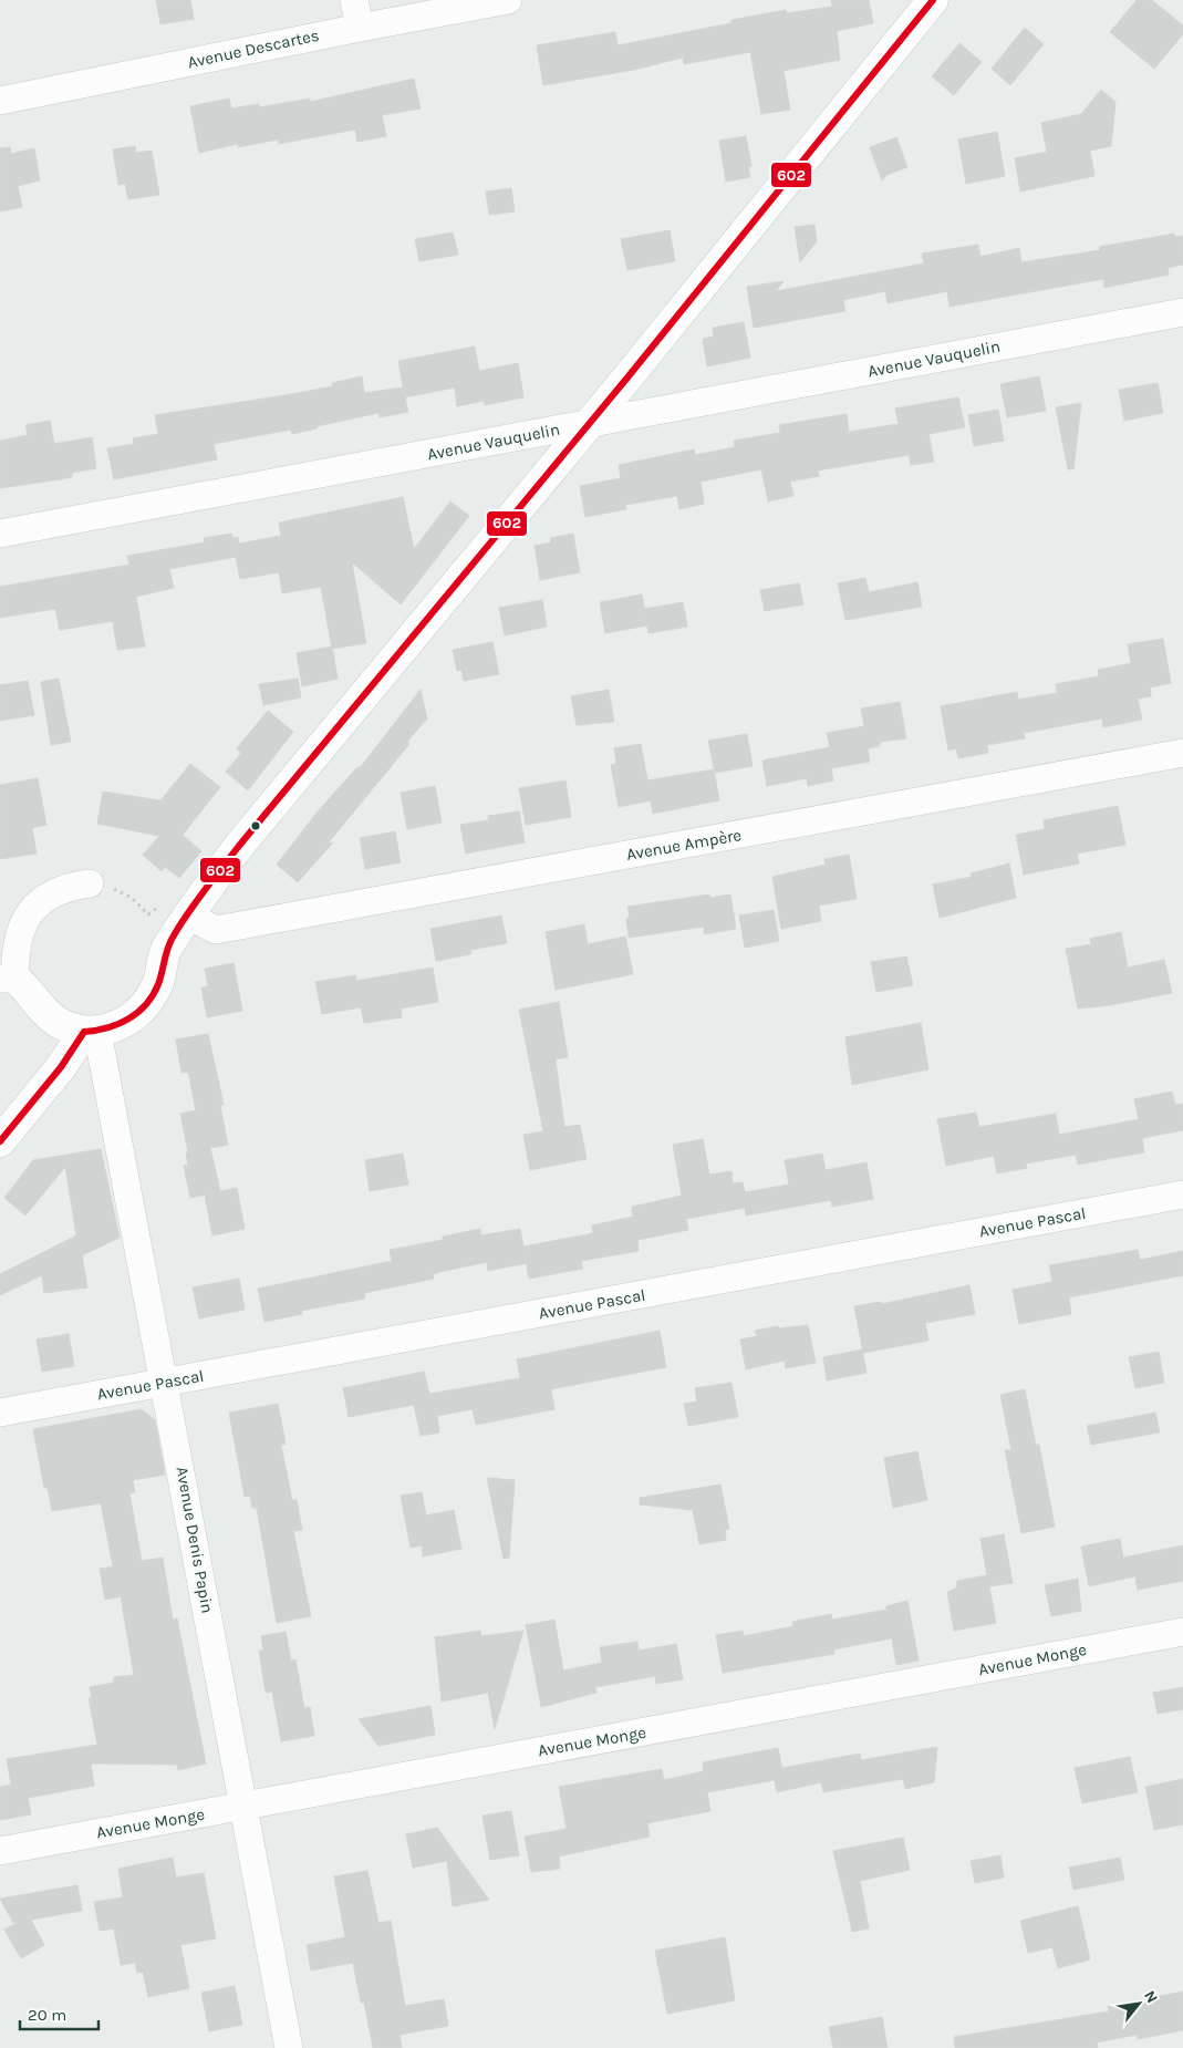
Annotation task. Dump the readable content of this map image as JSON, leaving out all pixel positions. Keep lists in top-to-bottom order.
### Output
{
  "streets": {
    "street": [
      "Avenue Descartes",
      "Avenue Vauquelin",
      "Avenue Ampère",
      "Avenue Pascal",
      "Avenue Denis Papin",
      "Avenue Monge"
    ]
  },
  "crossings": [
    ["Avenue Ampère", "Avenue Denis Papin"],
    ["Avenue Pascal", "Avenue Denis Papin"],
    ["Avenue Denis Papin", "Avenue Monge"]
  ],
  "lines": ["transit line 602"],
  "scale_bar": "20 m",
  "north": "top right"
}
